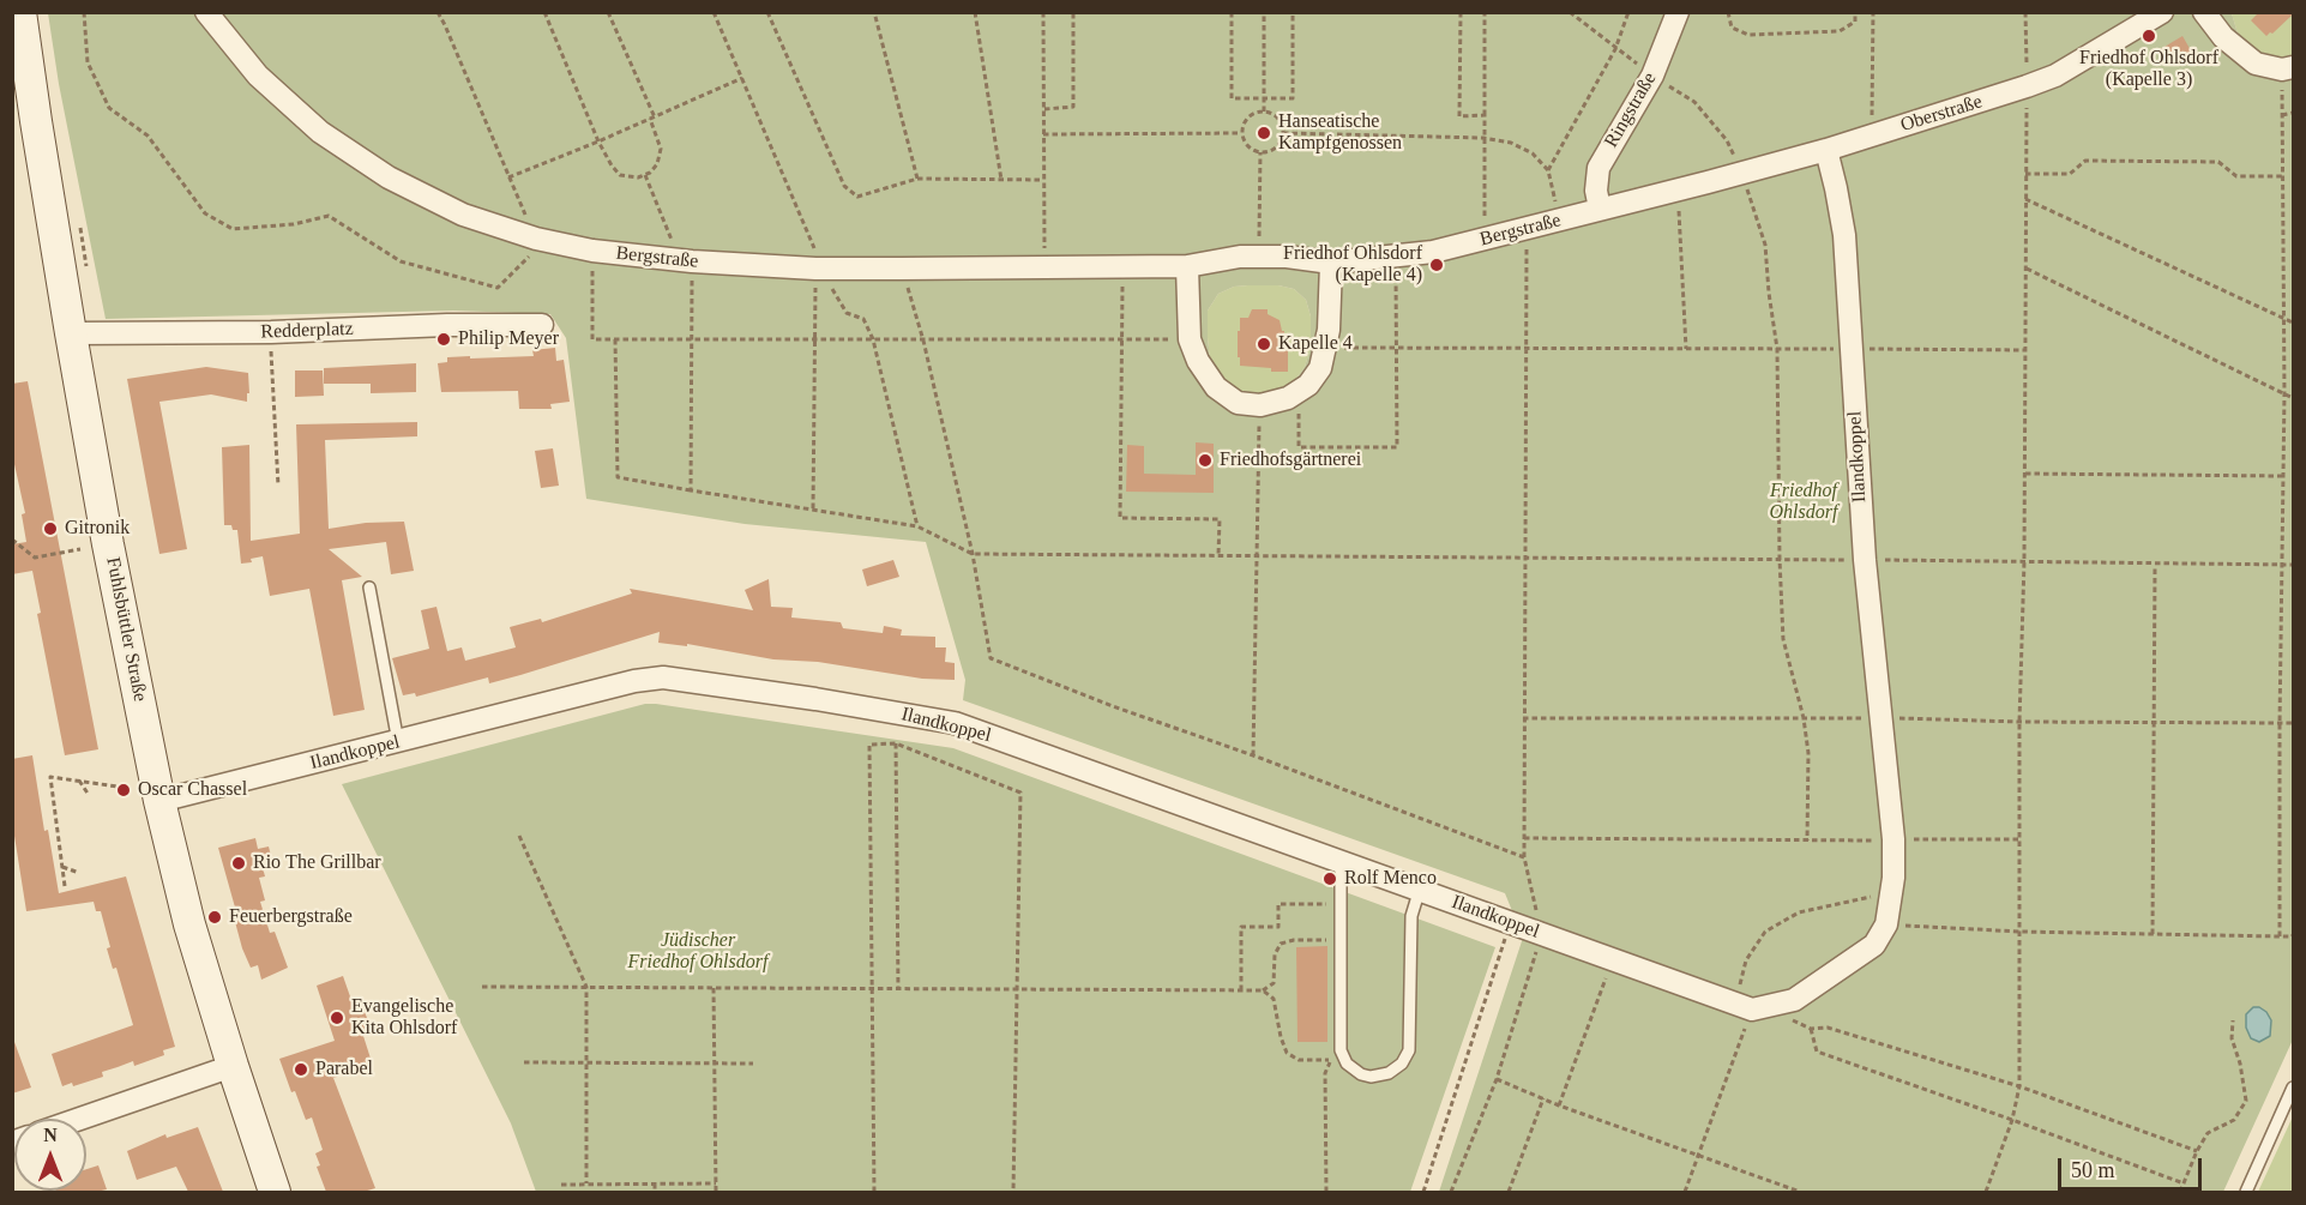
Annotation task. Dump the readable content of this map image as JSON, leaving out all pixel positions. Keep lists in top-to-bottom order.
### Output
{
  "streets": {
    "main road": ["Fuhlsbüttler Straße"],
    "street": [
      "Ringstraße",
      "Oberstraße",
      "Bergstraße",
      "Redderplatz",
      "Ilandkoppel"
    ]
  },
  "crossings": [
    ["Ringstraße", "Bergstraße"],
    ["Oberstraße", "Bergstraße"],
    ["Oberstraße", "Ilandkoppel"],
    ["Redderplatz", "Fuhlsbüttler Straße"],
    ["Ilandkoppel", "Fuhlsbüttler Straße"]
  ],
  "parks": ["Friedhof Ohlsdorf", "Jüdischer Friedhof Ohlsdorf"],
  "places": [
    "Friedhof Ohlsdorf (Kapelle 3)",
    "Hanseatische Kampfgenossen",
    "Friedhof Ohlsdorf (Kapelle 4)",
    "Philip Meyer",
    "Kapelle 4",
    "Friedhofsgärtnerei",
    "Gitronik",
    "Oscar Chassel",
    "Rio The Grillbar",
    "Rolf Menco",
    "Feuerbergstraße",
    "Evangelische Kita Ohlsdorf",
    "Parabel"
  ],
  "scale_bar": "50 m",
  "north": "top"
}
